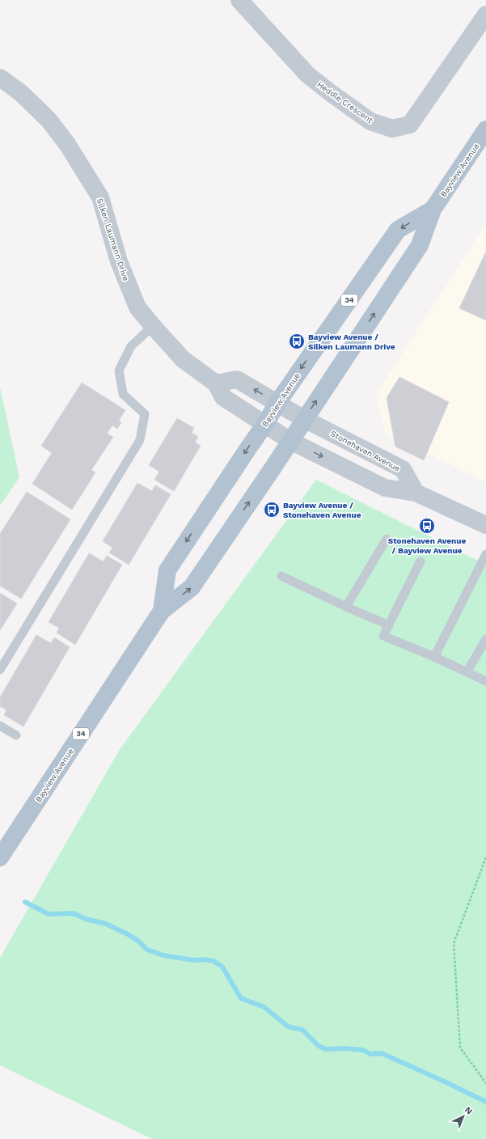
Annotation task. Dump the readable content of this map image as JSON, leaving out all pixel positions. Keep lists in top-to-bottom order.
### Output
{
  "streets": {
    "main road": ["Bayview Avenue", "34"],
    "street": ["Heddle Crescent", "Silken Laumann Drive", "Stonehaven Avenue"]
  },
  "crossings": [
    ["Bayview Avenue", "Silken Laumann Drive"],
    ["Bayview Avenue", "Stonehaven Avenue"]
  ],
  "places": {
    "bus stop": ["Bayview Avenue / Silken Laumann Drive", "Bayview Avenue / Stonehaven Avenue", "Stonehaven Avenue / Bayview Avenue"]
  },
  "north": "top right"
}
